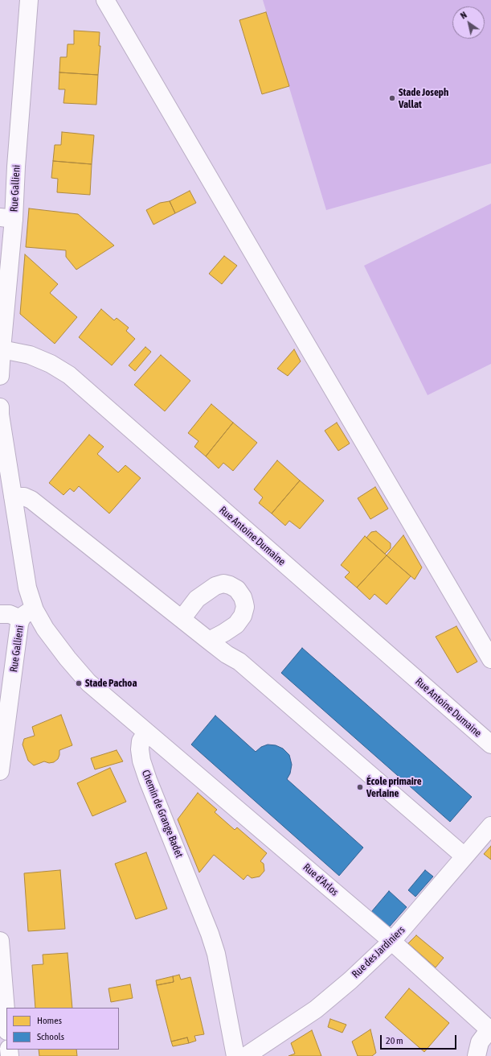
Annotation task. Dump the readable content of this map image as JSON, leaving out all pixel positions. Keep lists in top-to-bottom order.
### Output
{
  "streets": {
    "street": [
      "Rue Gallieni",
      "Rue Antoine Dumaine",
      "Chemin de Grange Badet",
      "Rue d'Arlos",
      "Rue des Jardiniers"
    ]
  },
  "crossings": [
    ["Rue Gallieni", "Rue Antoine Dumaine"],
    ["Chemin de Grange Badet", "Rue d'Arlos"],
    ["Rue d'Arlos", "Rue des Jardiniers"]
  ],
  "places": ["Stade Joseph Vallat", "Stade Pachoa", "École primaire Verlaine"],
  "legend": ["Homes", "Schools"],
  "scale_bar": "20 m",
  "north": "top left"
}
